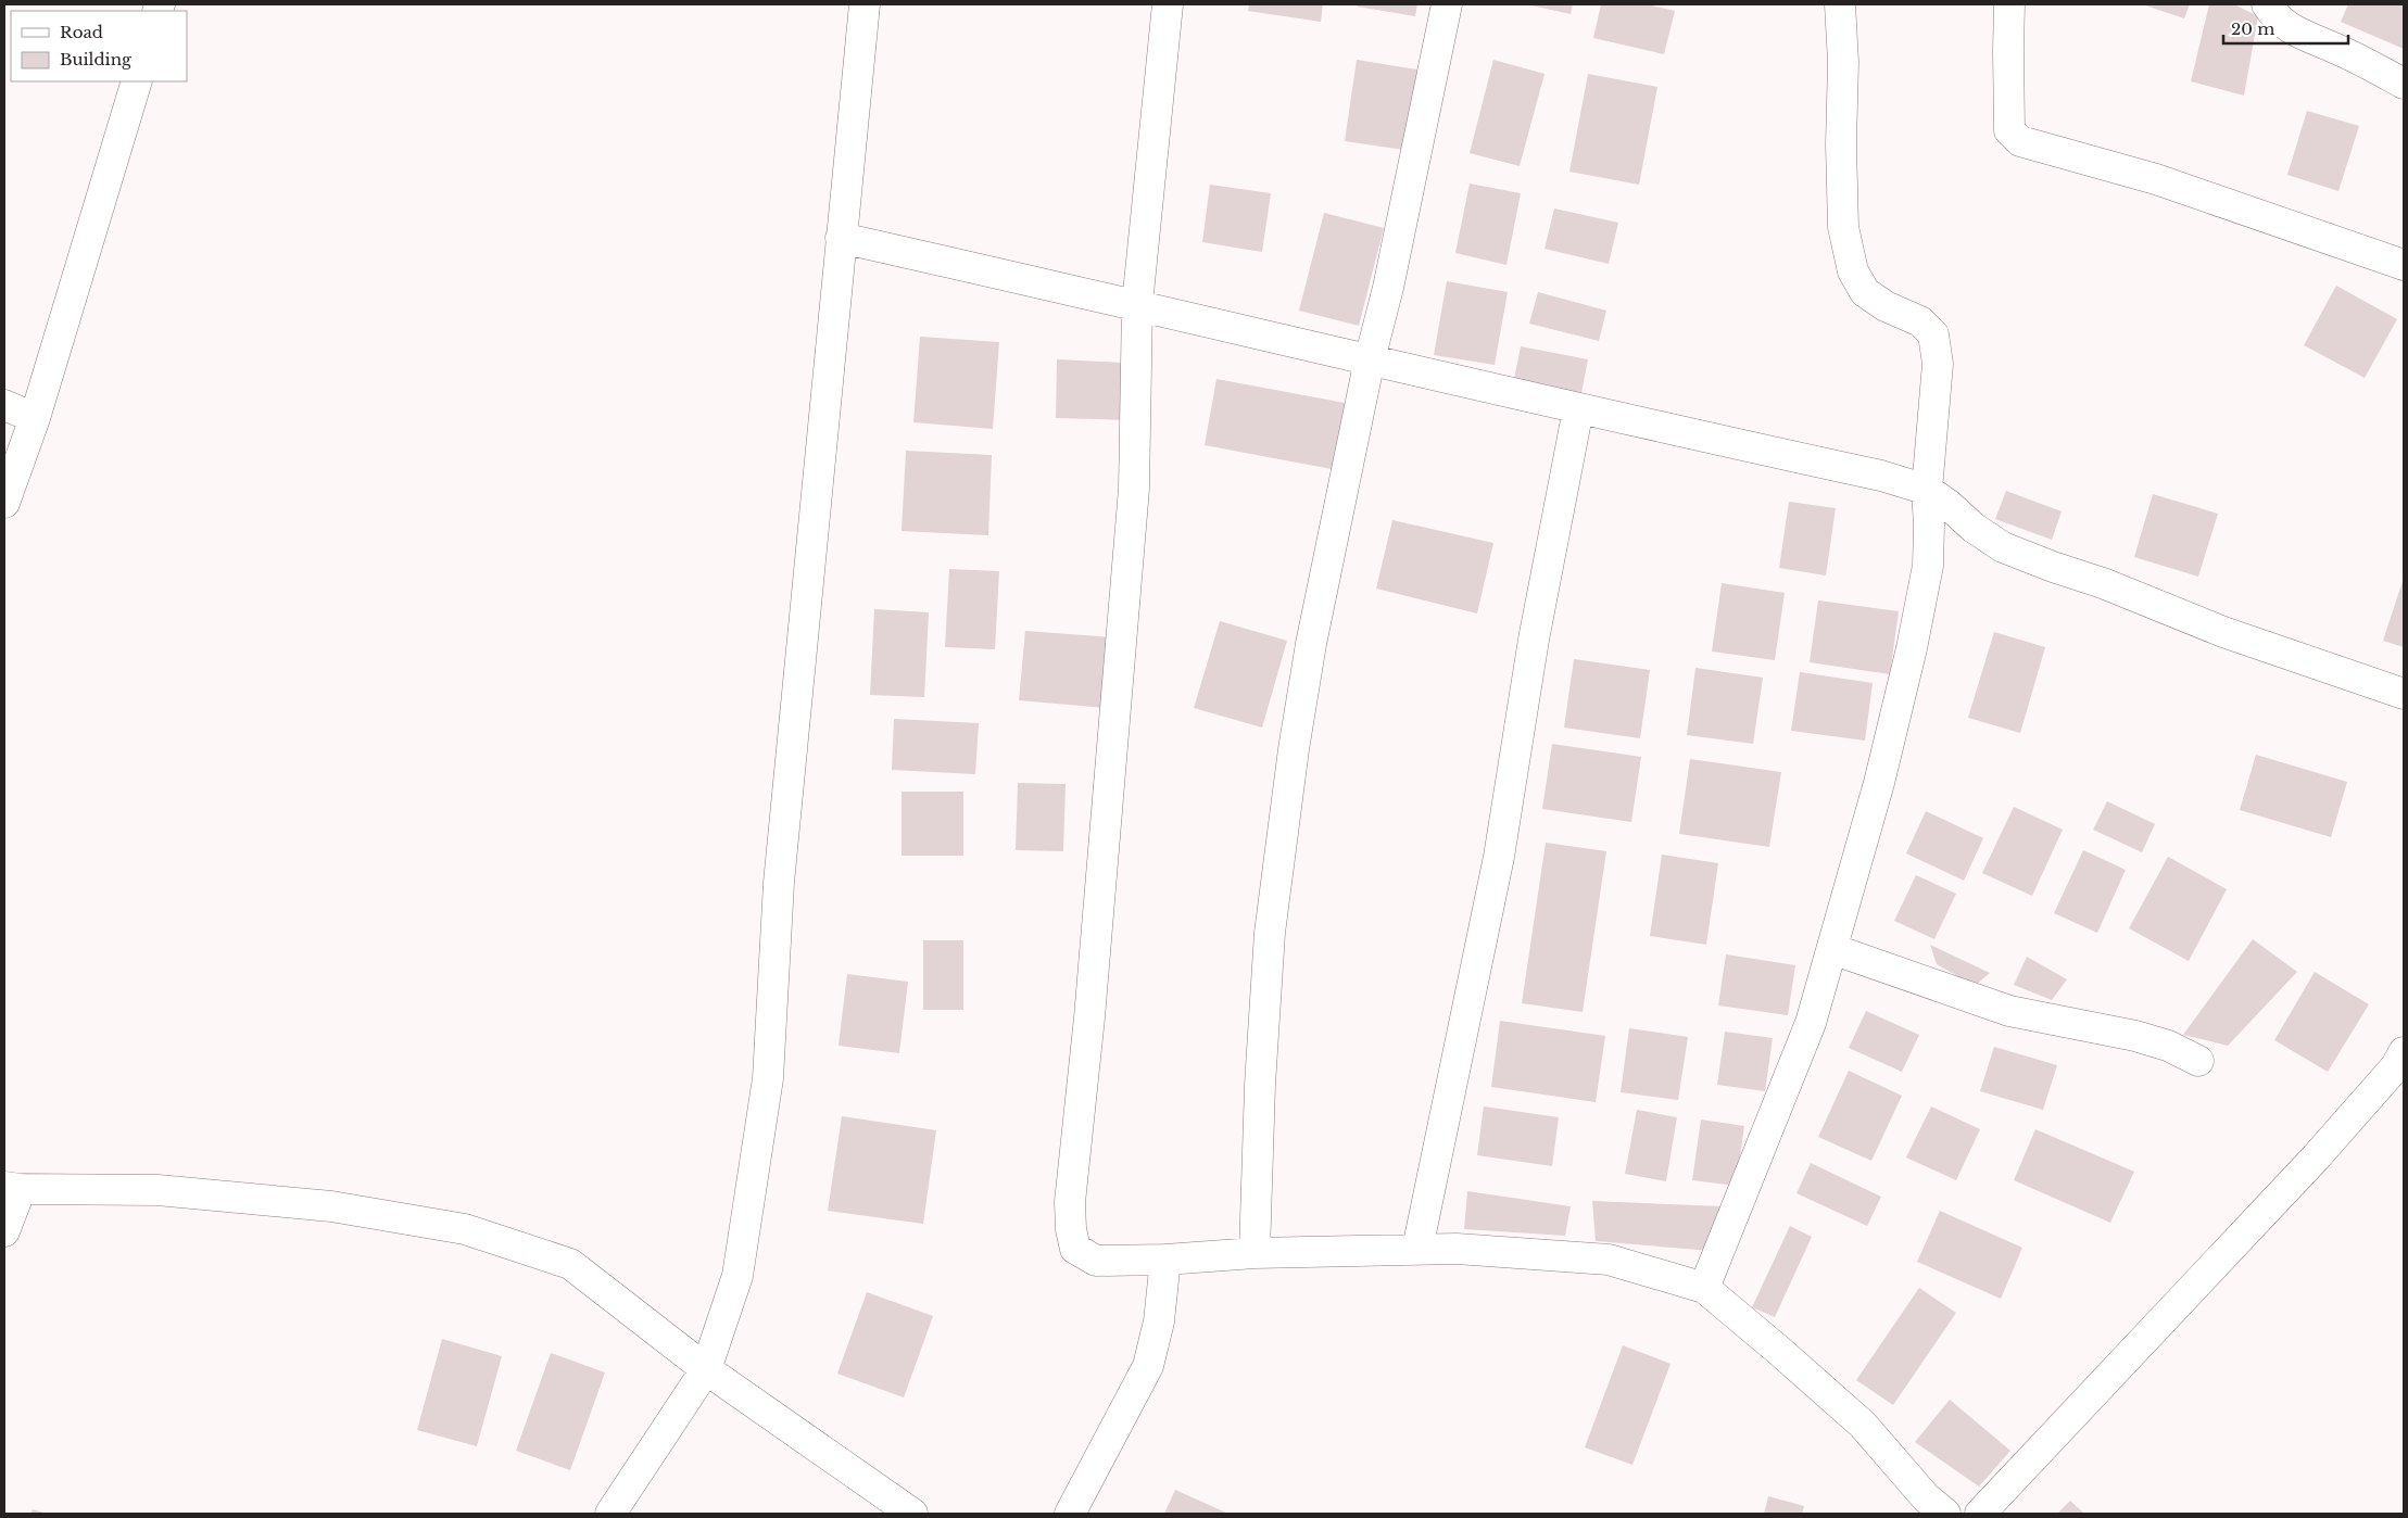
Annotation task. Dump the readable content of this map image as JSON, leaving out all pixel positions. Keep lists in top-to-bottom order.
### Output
{
  "legend": ["Road", "Building"],
  "scale_bar": "20 m"
}
